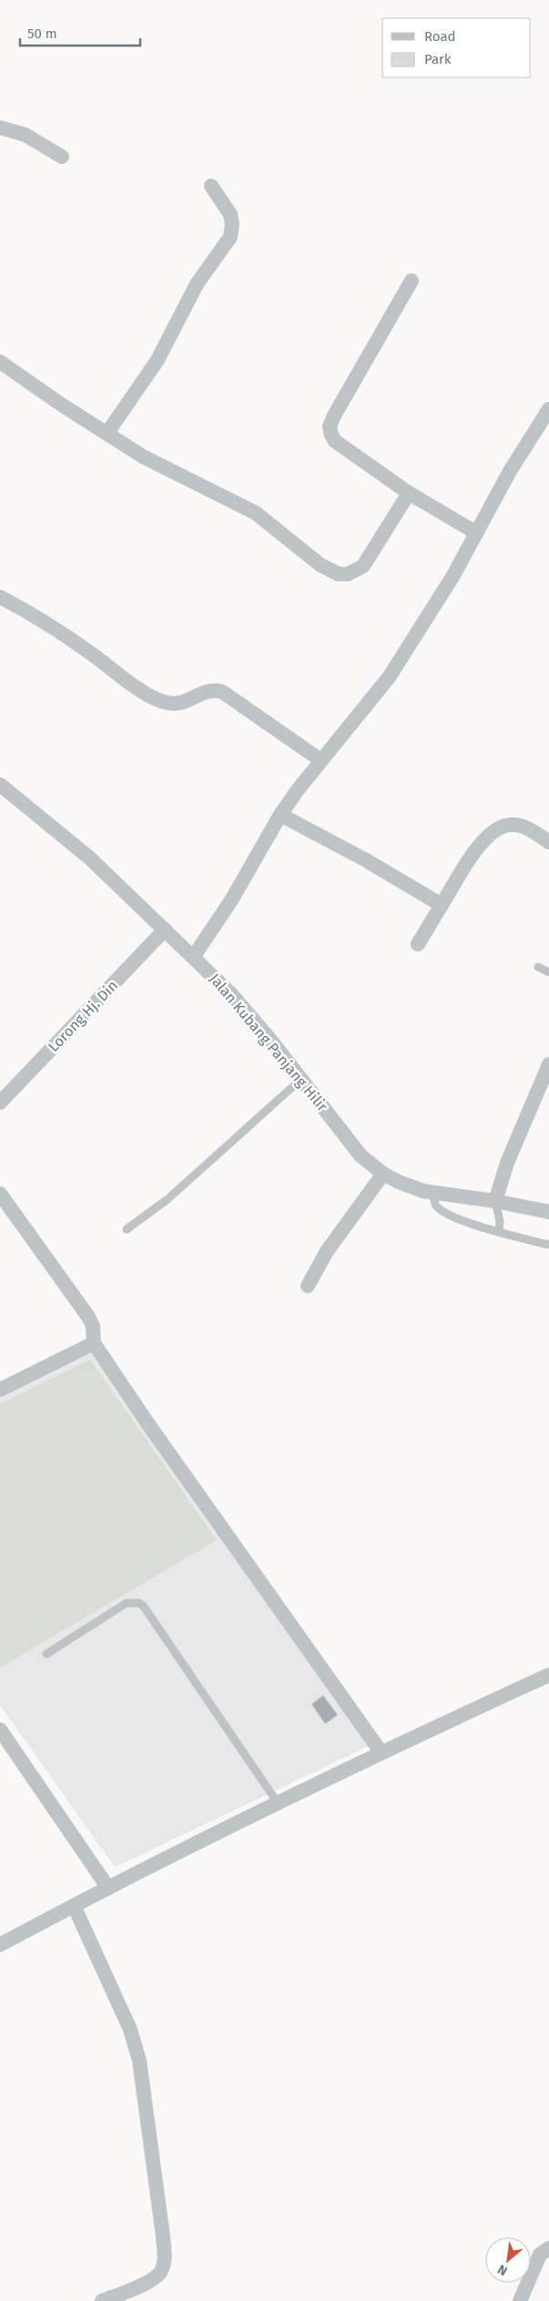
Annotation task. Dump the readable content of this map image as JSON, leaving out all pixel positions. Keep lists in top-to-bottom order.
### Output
{
  "streets": {
    "street": ["Lorong Hj. Din", "Jalan Kubang Panjang Hilir"]
  },
  "crossings": [
    ["Lorong Hj. Din", "Jalan Kubang Panjang Hilir"]
  ],
  "legend": ["Road", "Park"],
  "scale_bar": "50 m",
  "north": "bottom left"
}
